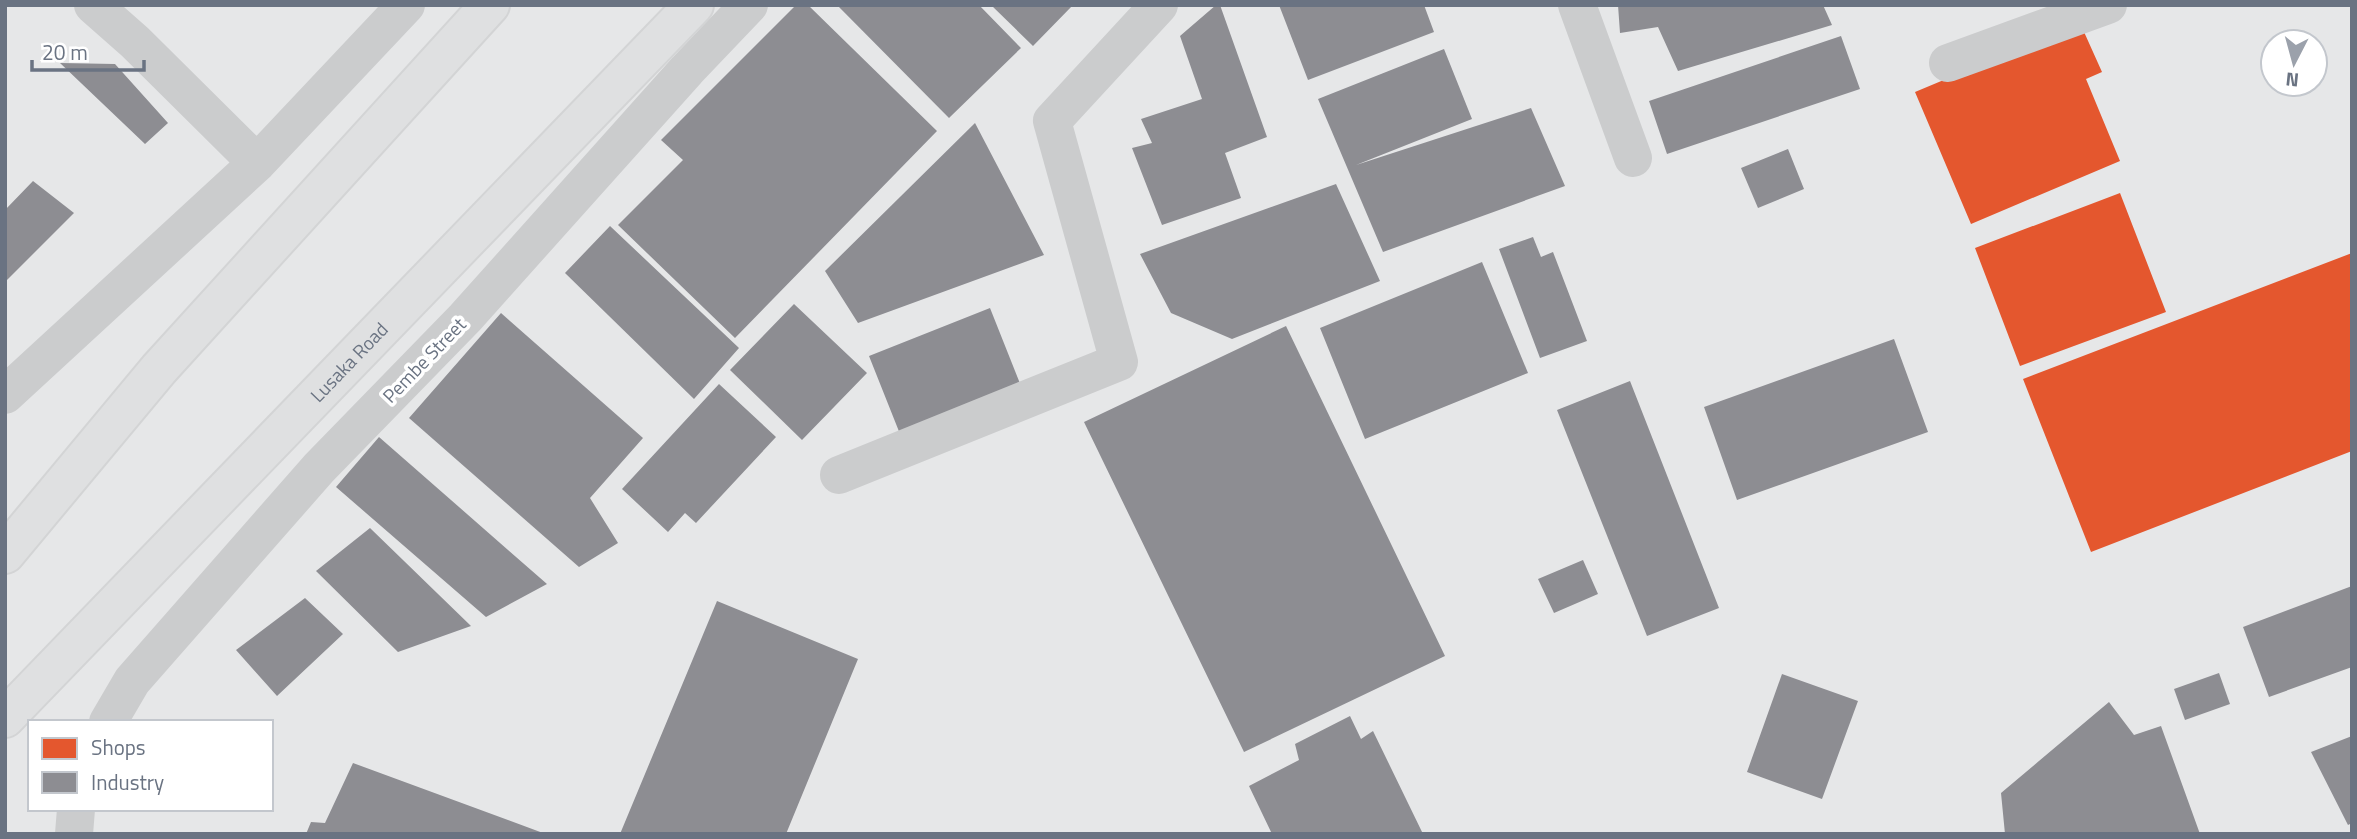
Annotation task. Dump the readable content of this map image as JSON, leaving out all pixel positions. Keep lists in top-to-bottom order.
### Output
{
  "streets": {
    "main road": ["Lusaka Road"],
    "street": ["Pembe Street"]
  },
  "legend": ["Shops", "Industry"],
  "scale_bar": "20 m",
  "north": "bottom"
}
